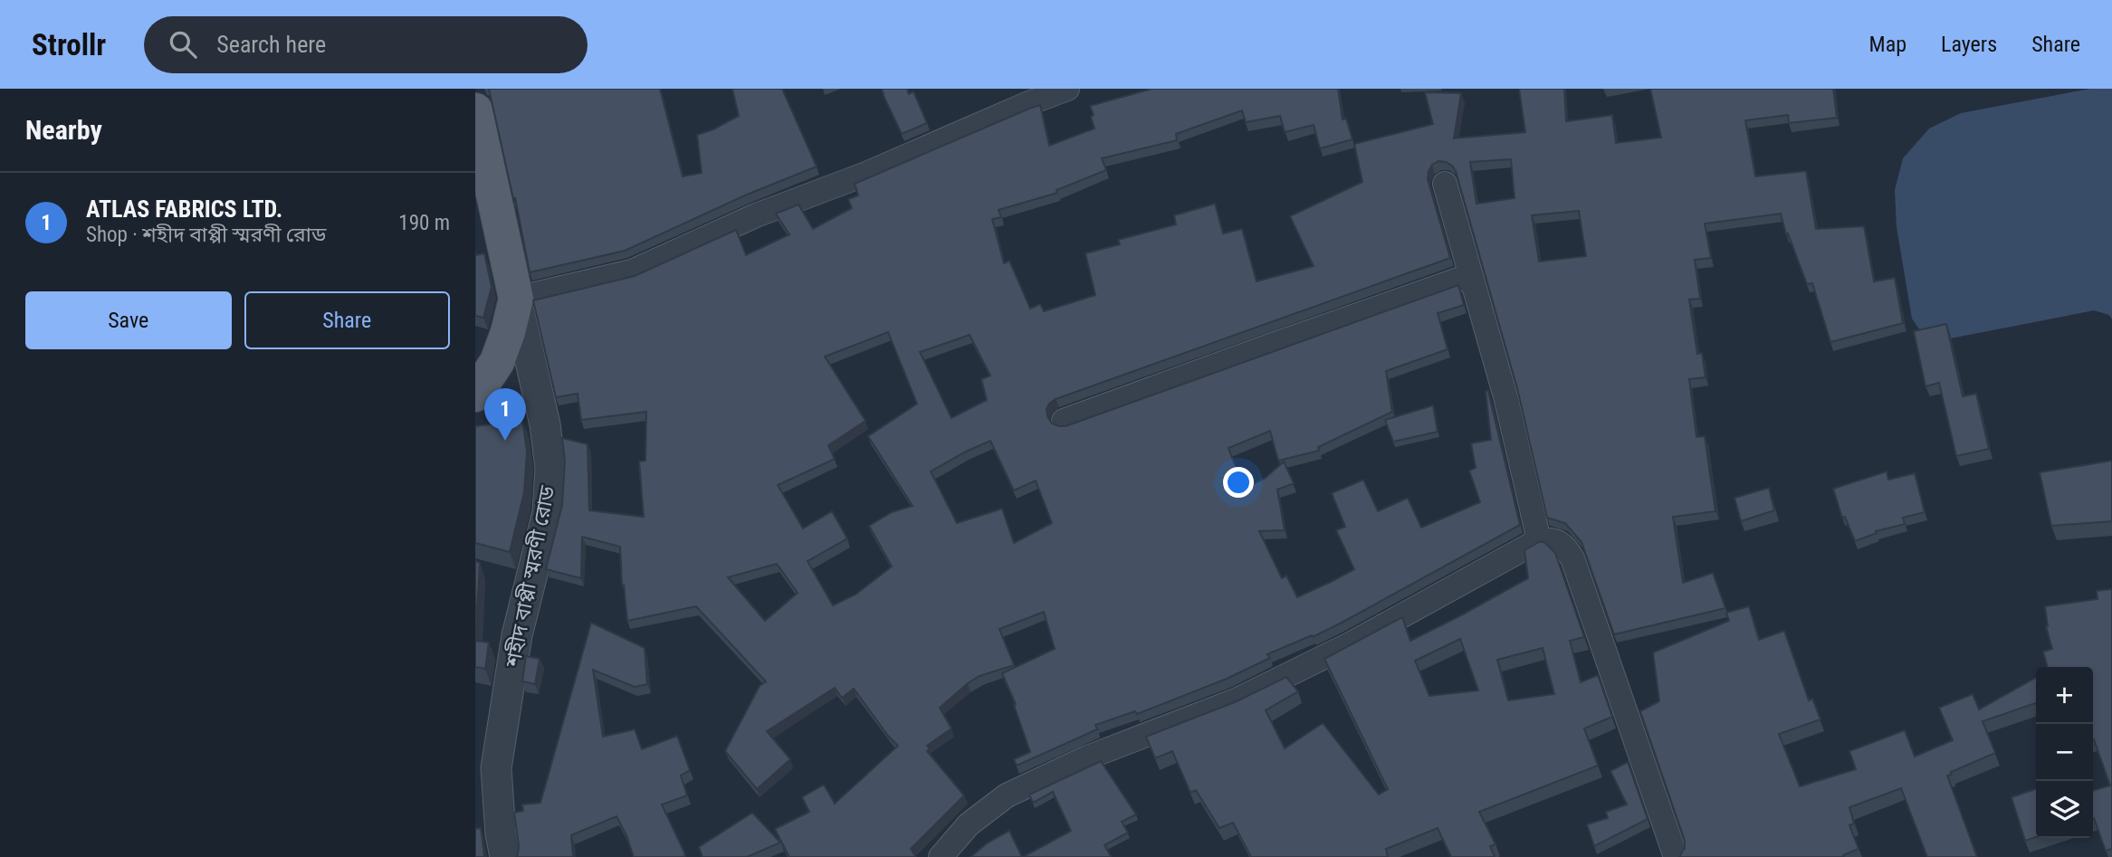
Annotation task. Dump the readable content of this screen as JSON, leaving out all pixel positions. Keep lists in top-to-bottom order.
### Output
{
  "streets": {
    "street": ["শহীদ বাপ্পী স্মরণী রোড"]
  },
  "page": {
    "header": "Strollr",
    "search": "Search here",
    "nav": ["Map", "Layers", "Share"],
    "heading": "Nearby",
    "list": [
      {
        "mark": "1",
        "name": "ATLAS FABRICS LTD.",
        "note": "Shop · শহীদ বাপ্পী স্মরণী রোড",
        "value": "190 m"
      }
    ],
    "buttons": ["Save", "Share"],
    "pins": "1",
    "map_buttons": ["+", "−"]
  }
}
